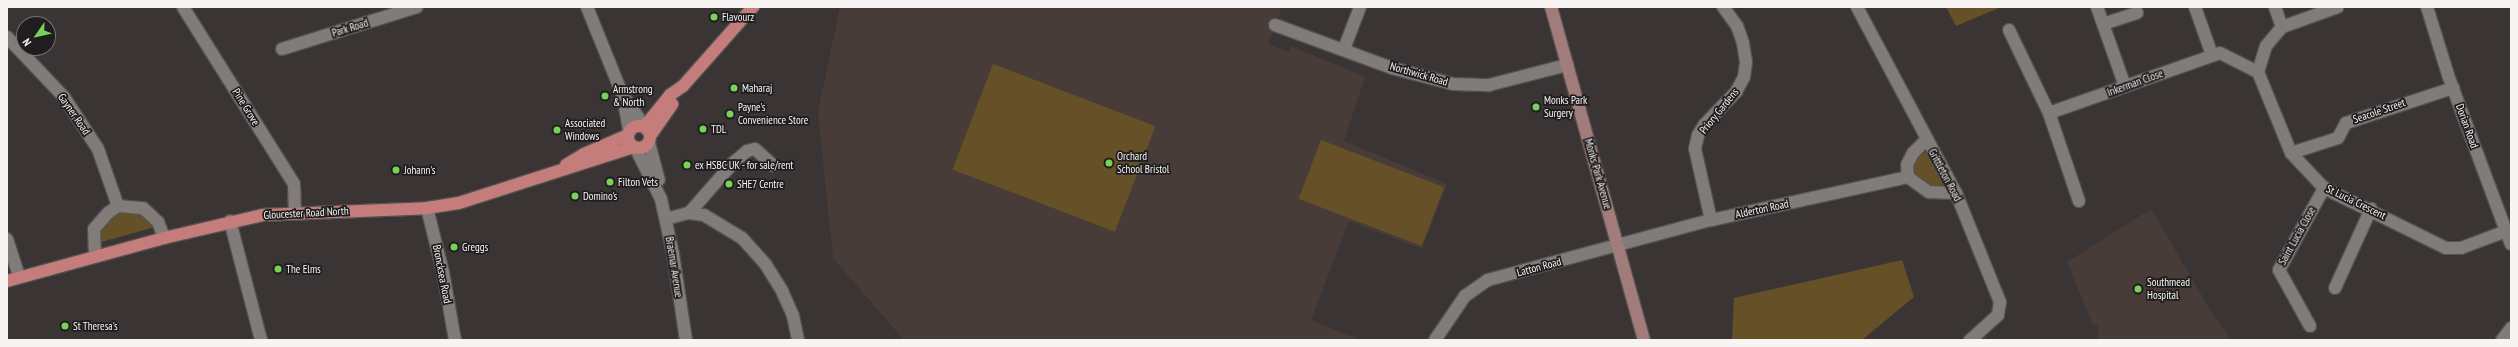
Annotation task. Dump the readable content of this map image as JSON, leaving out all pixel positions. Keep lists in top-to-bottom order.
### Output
{
  "streets": {
    "main road": ["Gloucester Road North"],
    "street": [
      "Park Road",
      "Northwick Road",
      "Inkerman Close",
      "Pine Grove",
      "Priory Gardens",
      "Seacole Street",
      "Gayner Road",
      "Dorian Road",
      "Monks Park Avenue",
      "Grittleton Road",
      "St Lucia Crescent",
      "Alderton Road",
      "Saint Lucia Close",
      "Braemar Avenue",
      "Latton Road",
      "Broncksea Road"
    ]
  },
  "crossings": [
    ["Northwick Road", "Monks Park Avenue"],
    ["Pine Grove", "Gloucester Road North"],
    ["Priory Gardens", "Alderton Road"],
    ["Seacole Street", "Dorian Road"],
    ["Seacole Street", "St Lucia Crescent"],
    ["Dorian Road", "St Lucia Crescent"],
    ["Monks Park Avenue", "Alderton Road"],
    ["Monks Park Avenue", "Latton Road"],
    ["St Lucia Crescent", "Saint Lucia Close"],
    ["Alderton Road", "Latton Road"],
    ["Gloucester Road North", "Braemar Avenue"],
    ["Gloucester Road North", "Broncksea Road"]
  ],
  "places": [
    "Flavourz",
    "Maharaj",
    "Armstrong & North",
    "Monks Park Surgery",
    "Payne's Convenience Store",
    "TDL",
    "Associated Windows",
    "Orchard School Bristol",
    "ex HSBC UK - for sale/rent",
    "Johann's",
    "Filton Vets",
    "SHE7 Centre",
    "Domino's",
    "Greggs",
    "The Elms",
    "Southmead Hospital",
    "St Theresa's"
  ],
  "north": "bottom left"
}
